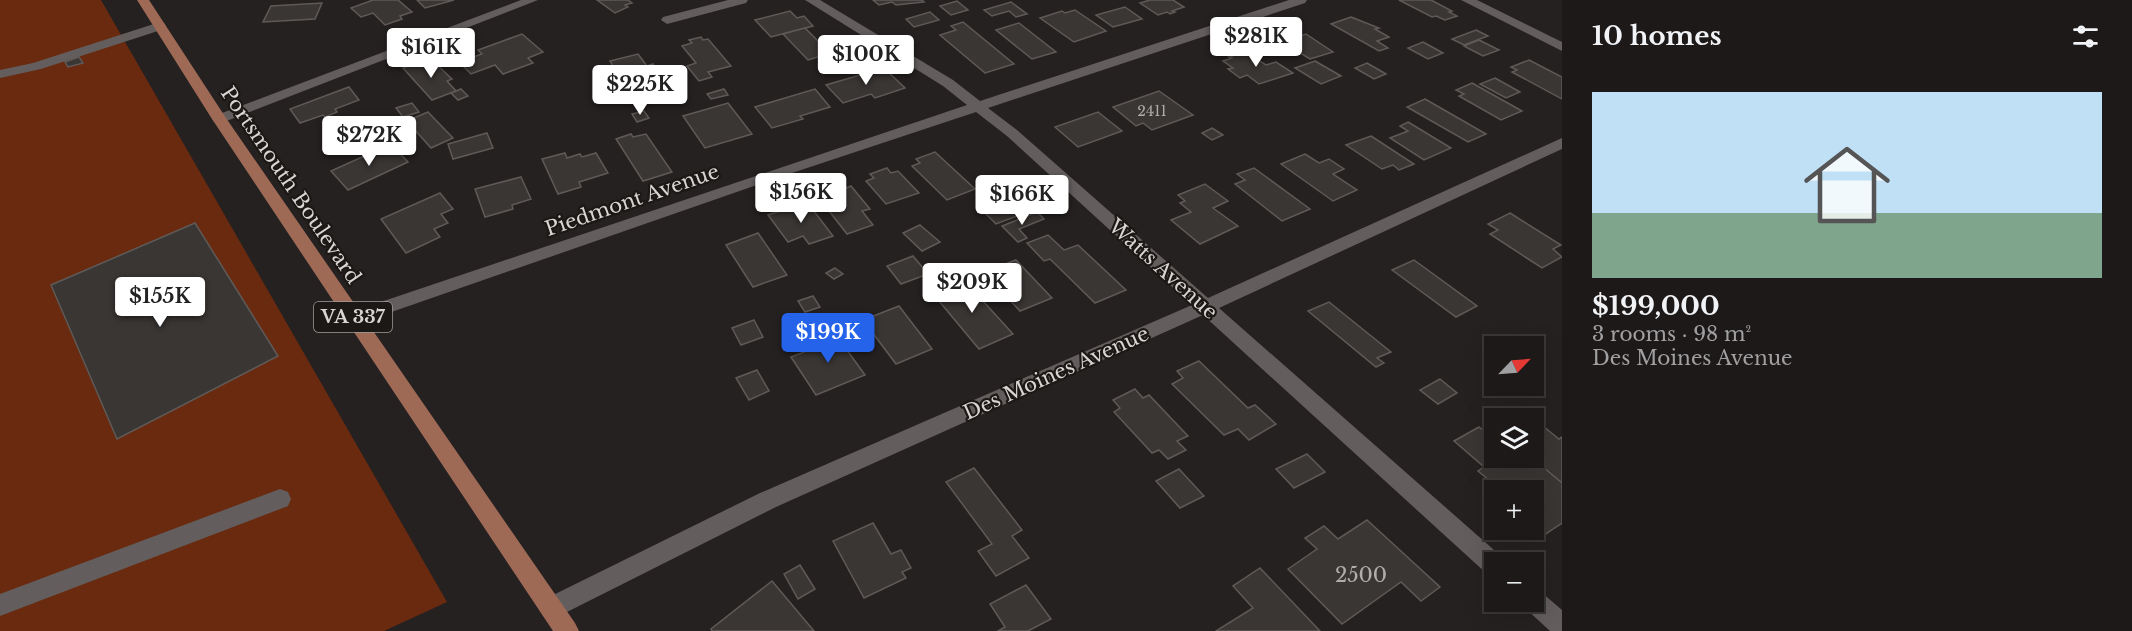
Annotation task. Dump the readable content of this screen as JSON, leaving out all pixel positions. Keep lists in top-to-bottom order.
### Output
{
  "streets": {
    "main road": ["Portsmouth Boulevard", "VA 337"],
    "street": ["Piedmont Avenue", "Watts Avenue", "Des Moines Avenue"]
  },
  "crossings": [
    ["Portsmouth Boulevard", "Piedmont Avenue"],
    ["Portsmouth Boulevard", "Des Moines Avenue"],
    ["Piedmont Avenue", "Watts Avenue"],
    ["Watts Avenue", "Des Moines Avenue"]
  ],
  "house_numbers": ["2411", "2500"],
  "north": "top right",
  "page": {
    "heading": "10 homes",
    "price": [
      "$281K",
      "$161K",
      "$100K",
      "$225K",
      "$272K",
      "$156K",
      "$166K",
      "$209K",
      "$155K",
      "$199K"
    ],
    "list": [
      {
        "name": "$199,000",
        "note": "3 rooms · 98 m² · Des Moines Avenue"
      }
    ],
    "map_buttons": ["+", "−"]
  }
}
